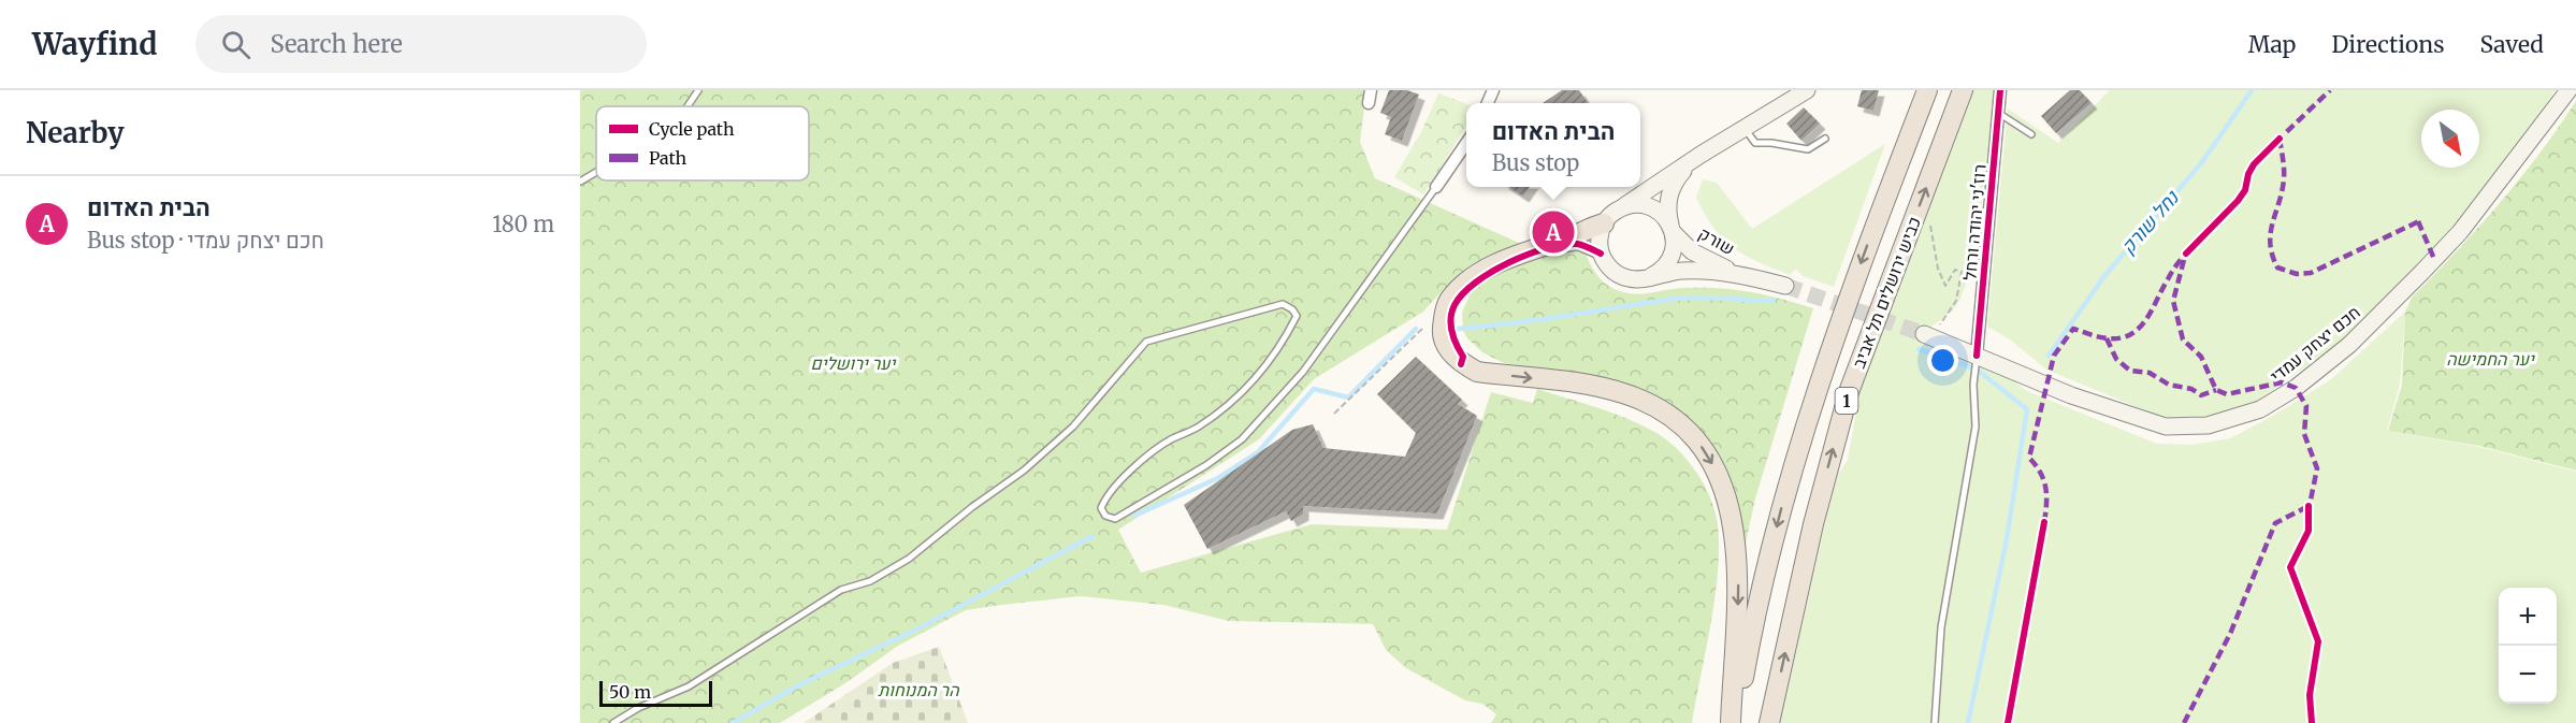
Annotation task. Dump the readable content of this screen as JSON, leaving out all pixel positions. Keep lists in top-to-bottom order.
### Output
{
  "streets": {
    "highway": ["כביש ירושלים תל אביב", "1"],
    "main road": ["שורק", "חכם יצחק עמדי"],
    "street": ["רוז'ני יהודה ורחל"]
  },
  "crossings": [
    ["רוז'ני יהודה ורחל", "חכם יצחק עמדי"]
  ],
  "water": ["נחל שורק"],
  "parks": ["יער החמישה", "יער ירושלים", "הר המנוחות"],
  "legend": ["Cycle path", "Path"],
  "scale_bar": "50 m",
  "north": "bottom right",
  "page": {
    "header": "Wayfind",
    "search": "Search here",
    "nav": ["Map", "Directions", "Saved"],
    "heading": "Nearby",
    "popup": ["הבית האדום", "Bus stop"],
    "list": [
      {
        "mark": "A",
        "name": "הבית האדום",
        "note": "Bus stop · חכם יצחק עמדי",
        "value": "180 m"
      }
    ],
    "pins": "A",
    "map_buttons": ["+", "−"],
    "scale": "50 m"
  }
}
